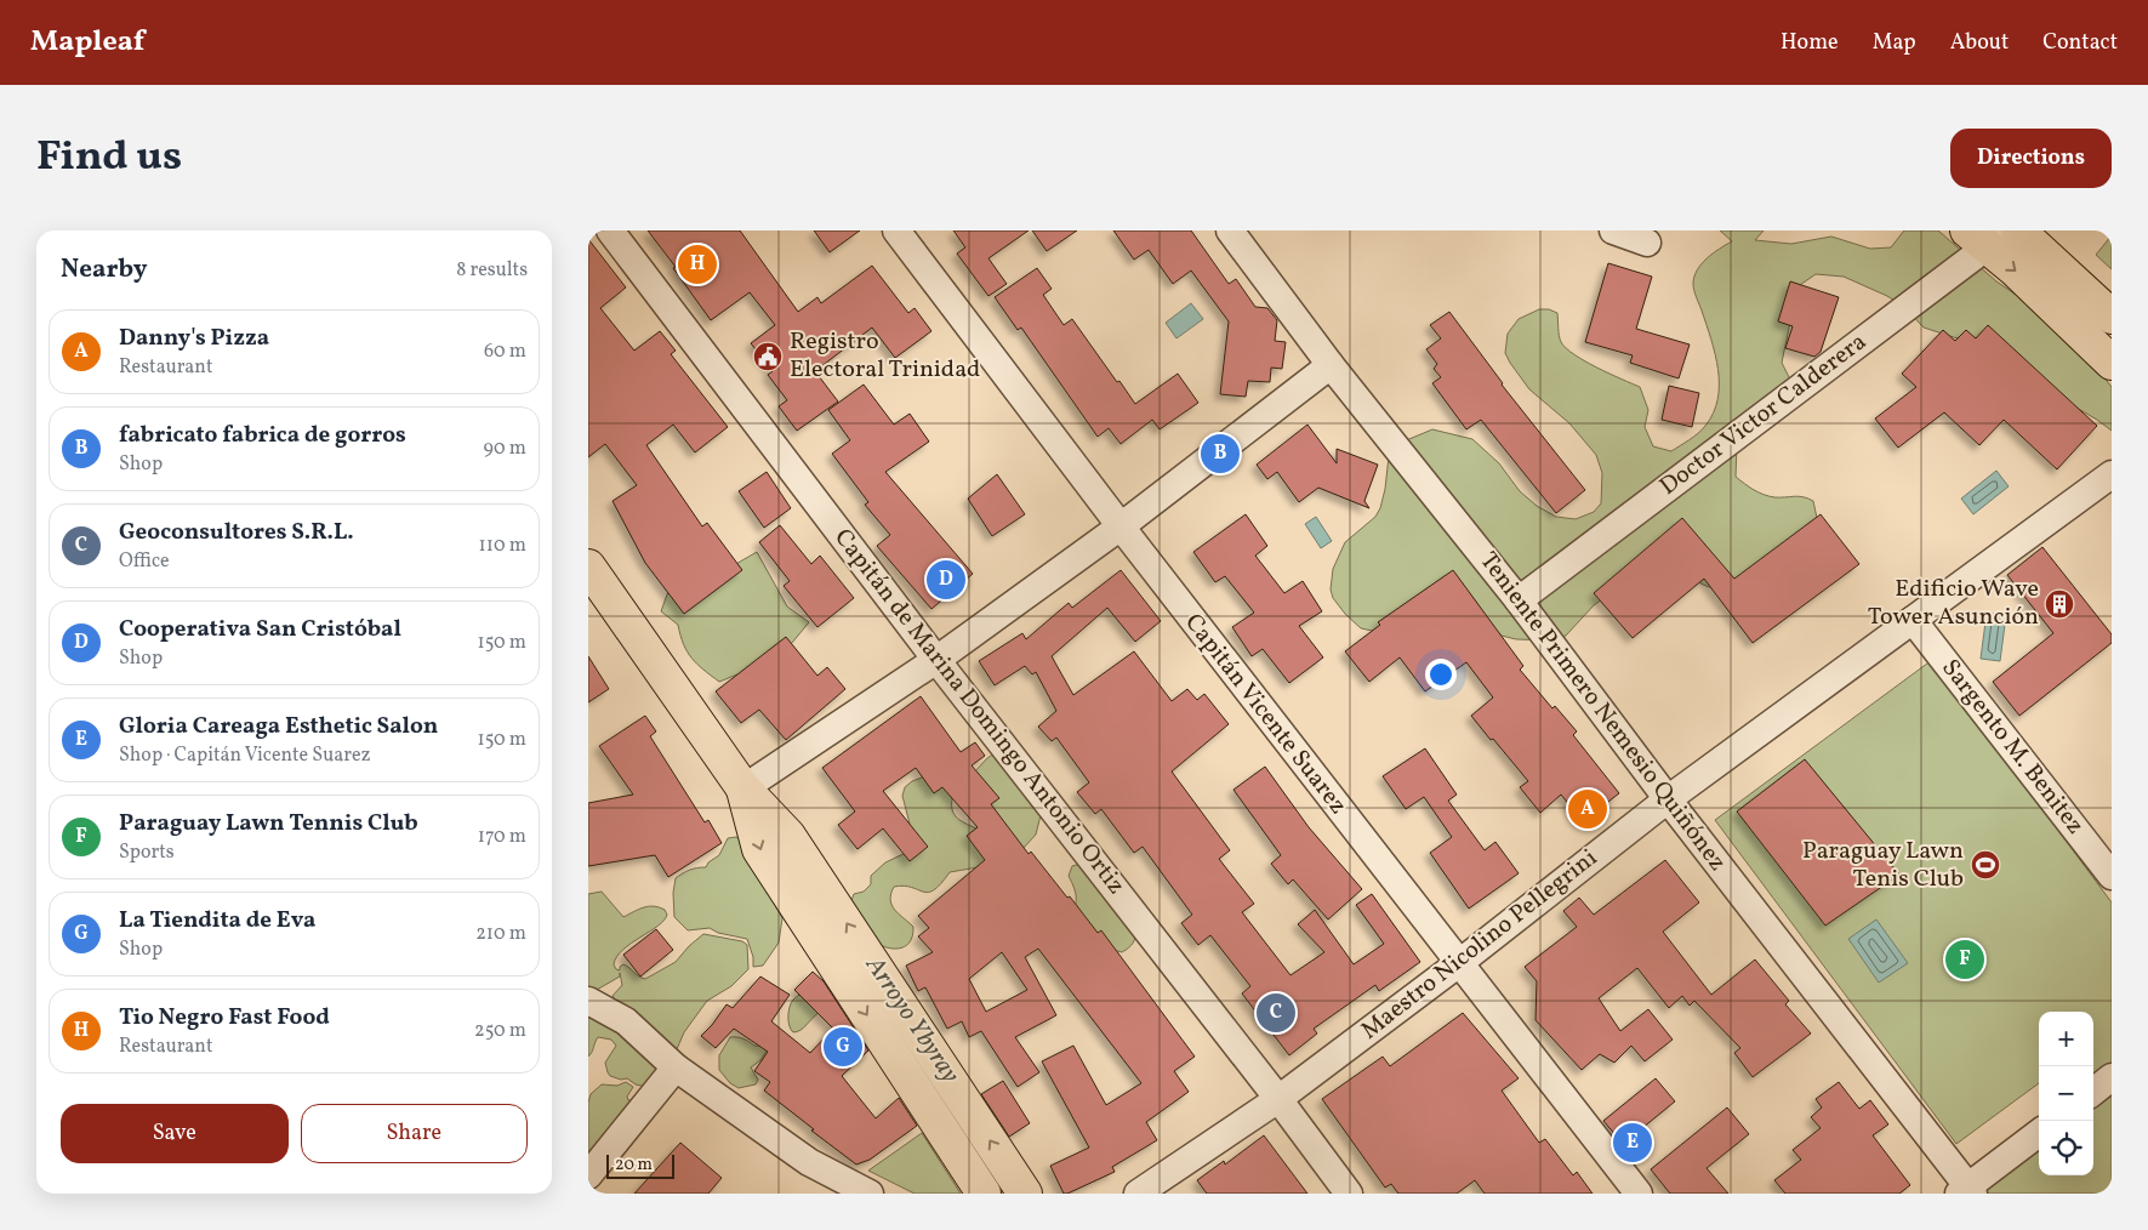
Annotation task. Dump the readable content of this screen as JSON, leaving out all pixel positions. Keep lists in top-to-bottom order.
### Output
{
  "streets": {
    "street": [
      "Doctor Victor Calderera",
      "Capitán de Marina Domingo Antonio Ortiz",
      "Teniente Primero Nemesio Quiñónez",
      "Capitán Vicente Suarez",
      "Sargento M. Benitez",
      "Maestro Nicolino Pellegrini"
    ]
  },
  "crossings": [
    ["Doctor Victor Calderera", "Teniente Primero Nemesio Quiñónez"],
    ["Capitán de Marina Domingo Antonio Ortiz", "Maestro Nicolino Pellegrini"],
    ["Teniente Primero Nemesio Quiñónez", "Maestro Nicolino Pellegrini"],
    ["Capitán Vicente Suarez", "Maestro Nicolino Pellegrini"],
    ["Sargento M. Benitez", "Maestro Nicolino Pellegrini"]
  ],
  "water": ["Arroyo Ybyray"],
  "places": {
    "public building": ["Registro Electoral Trinidad"],
    "building": ["Edificio Wave Tower Asunción"],
    "sports": ["Paraguay Lawn Tenis Club"]
  },
  "scale_bar": "20 m",
  "page": {
    "header": "Mapleaf",
    "nav": [
      "Home",
      "Map",
      "About",
      "Contact"
    ],
    "title": "Find us",
    "buttons": [
      "Directions",
      ["Save", "Share"]
    ],
    "heading": ["Nearby", "8 results"],
    "pins": [
      "H",
      "B",
      "D",
      "A",
      "F",
      "C",
      "G",
      "E"
    ],
    "list": [
      {
        "mark": "A",
        "name": "Danny's Pizza",
        "note": "Restaurant",
        "value": "60 m"
      },
      {
        "mark": "B",
        "name": "fabricato fabrica de gorros",
        "note": "Shop",
        "value": "90 m"
      },
      {
        "mark": "C",
        "name": "Geoconsultores S.R.L.",
        "note": "Office",
        "value": "110 m"
      },
      {
        "mark": "D",
        "name": "Cooperativa San Cristóbal",
        "note": "Shop",
        "value": "150 m"
      },
      {
        "mark": "E",
        "name": "Gloria Careaga Esthetic Salon",
        "note": "Shop · Capitán Vicente Suarez",
        "value": "150 m"
      },
      {
        "mark": "F",
        "name": "Paraguay Lawn Tennis Club",
        "note": "Sports",
        "value": "170 m"
      },
      {
        "mark": "G",
        "name": "La Tiendita de Eva",
        "note": "Shop",
        "value": "210 m"
      },
      {
        "mark": "H",
        "name": "Tio Negro Fast Food",
        "note": "Restaurant",
        "value": "250 m"
      }
    ],
    "map_buttons": ["+", "−"],
    "scale": "20 m"
  }
}
